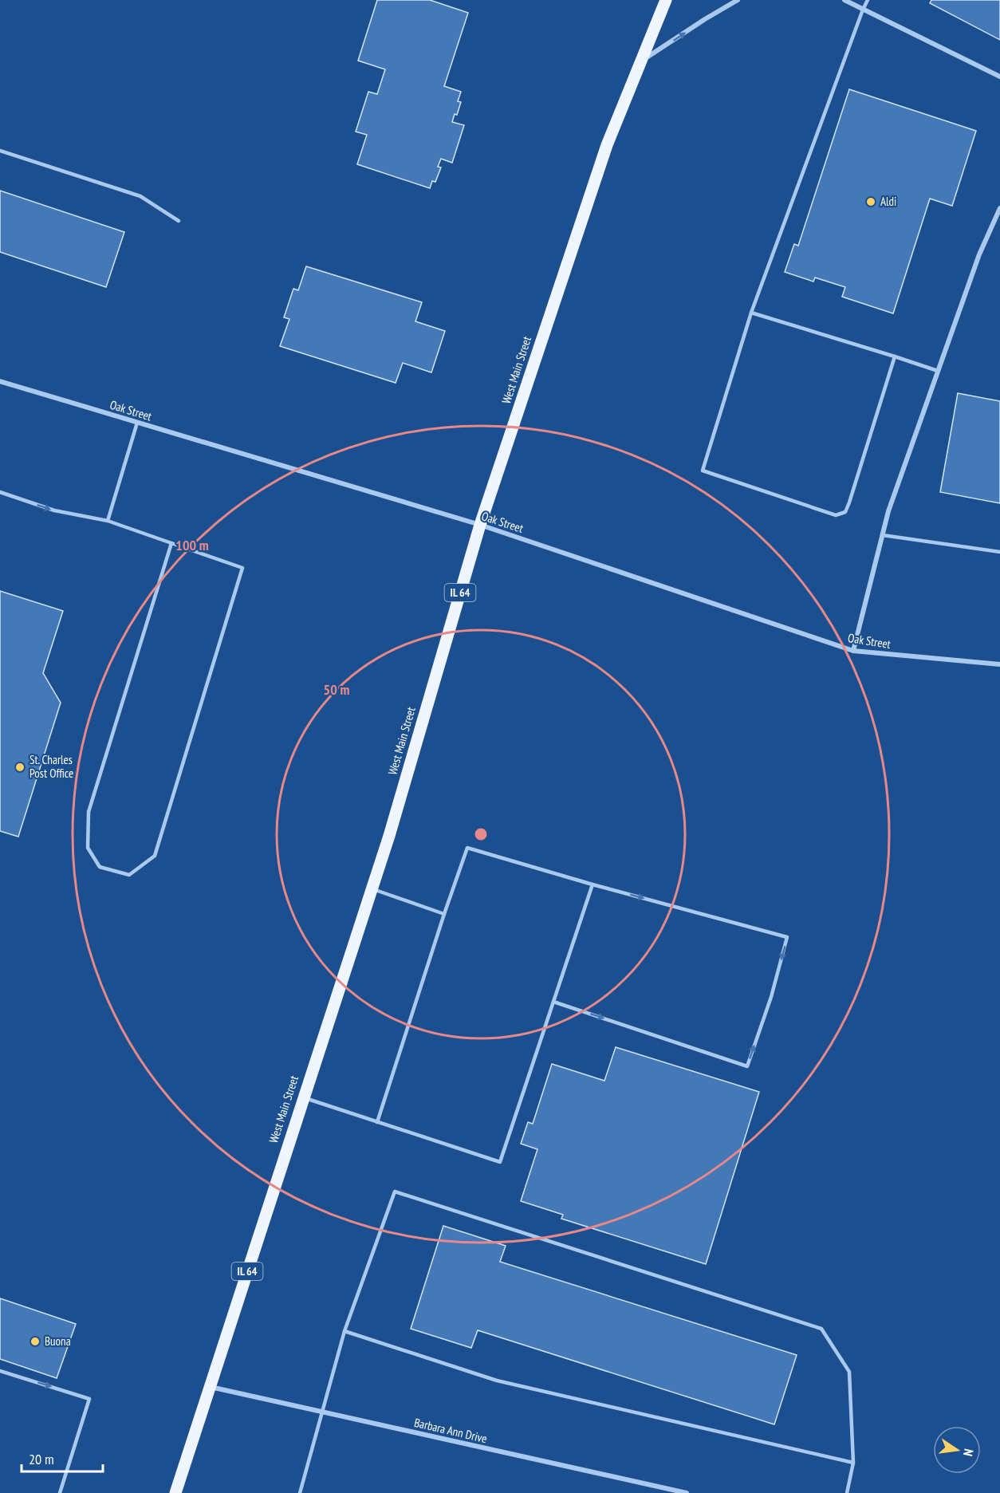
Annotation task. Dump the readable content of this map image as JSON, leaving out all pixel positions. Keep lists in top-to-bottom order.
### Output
{
  "streets": {
    "main road": ["West Main Street", "IL 64"],
    "street": ["Oak Street", "Barbara Ann Drive"]
  },
  "crossings": [
    ["West Main Street", "Oak Street"],
    ["West Main Street", "Barbara Ann Drive"]
  ],
  "places": ["Aldi", "St. Charles Post Office", "Buona"],
  "scale_bar": "20 m",
  "north": "right",
  "rings": ["100 m", "50 m"]
}
